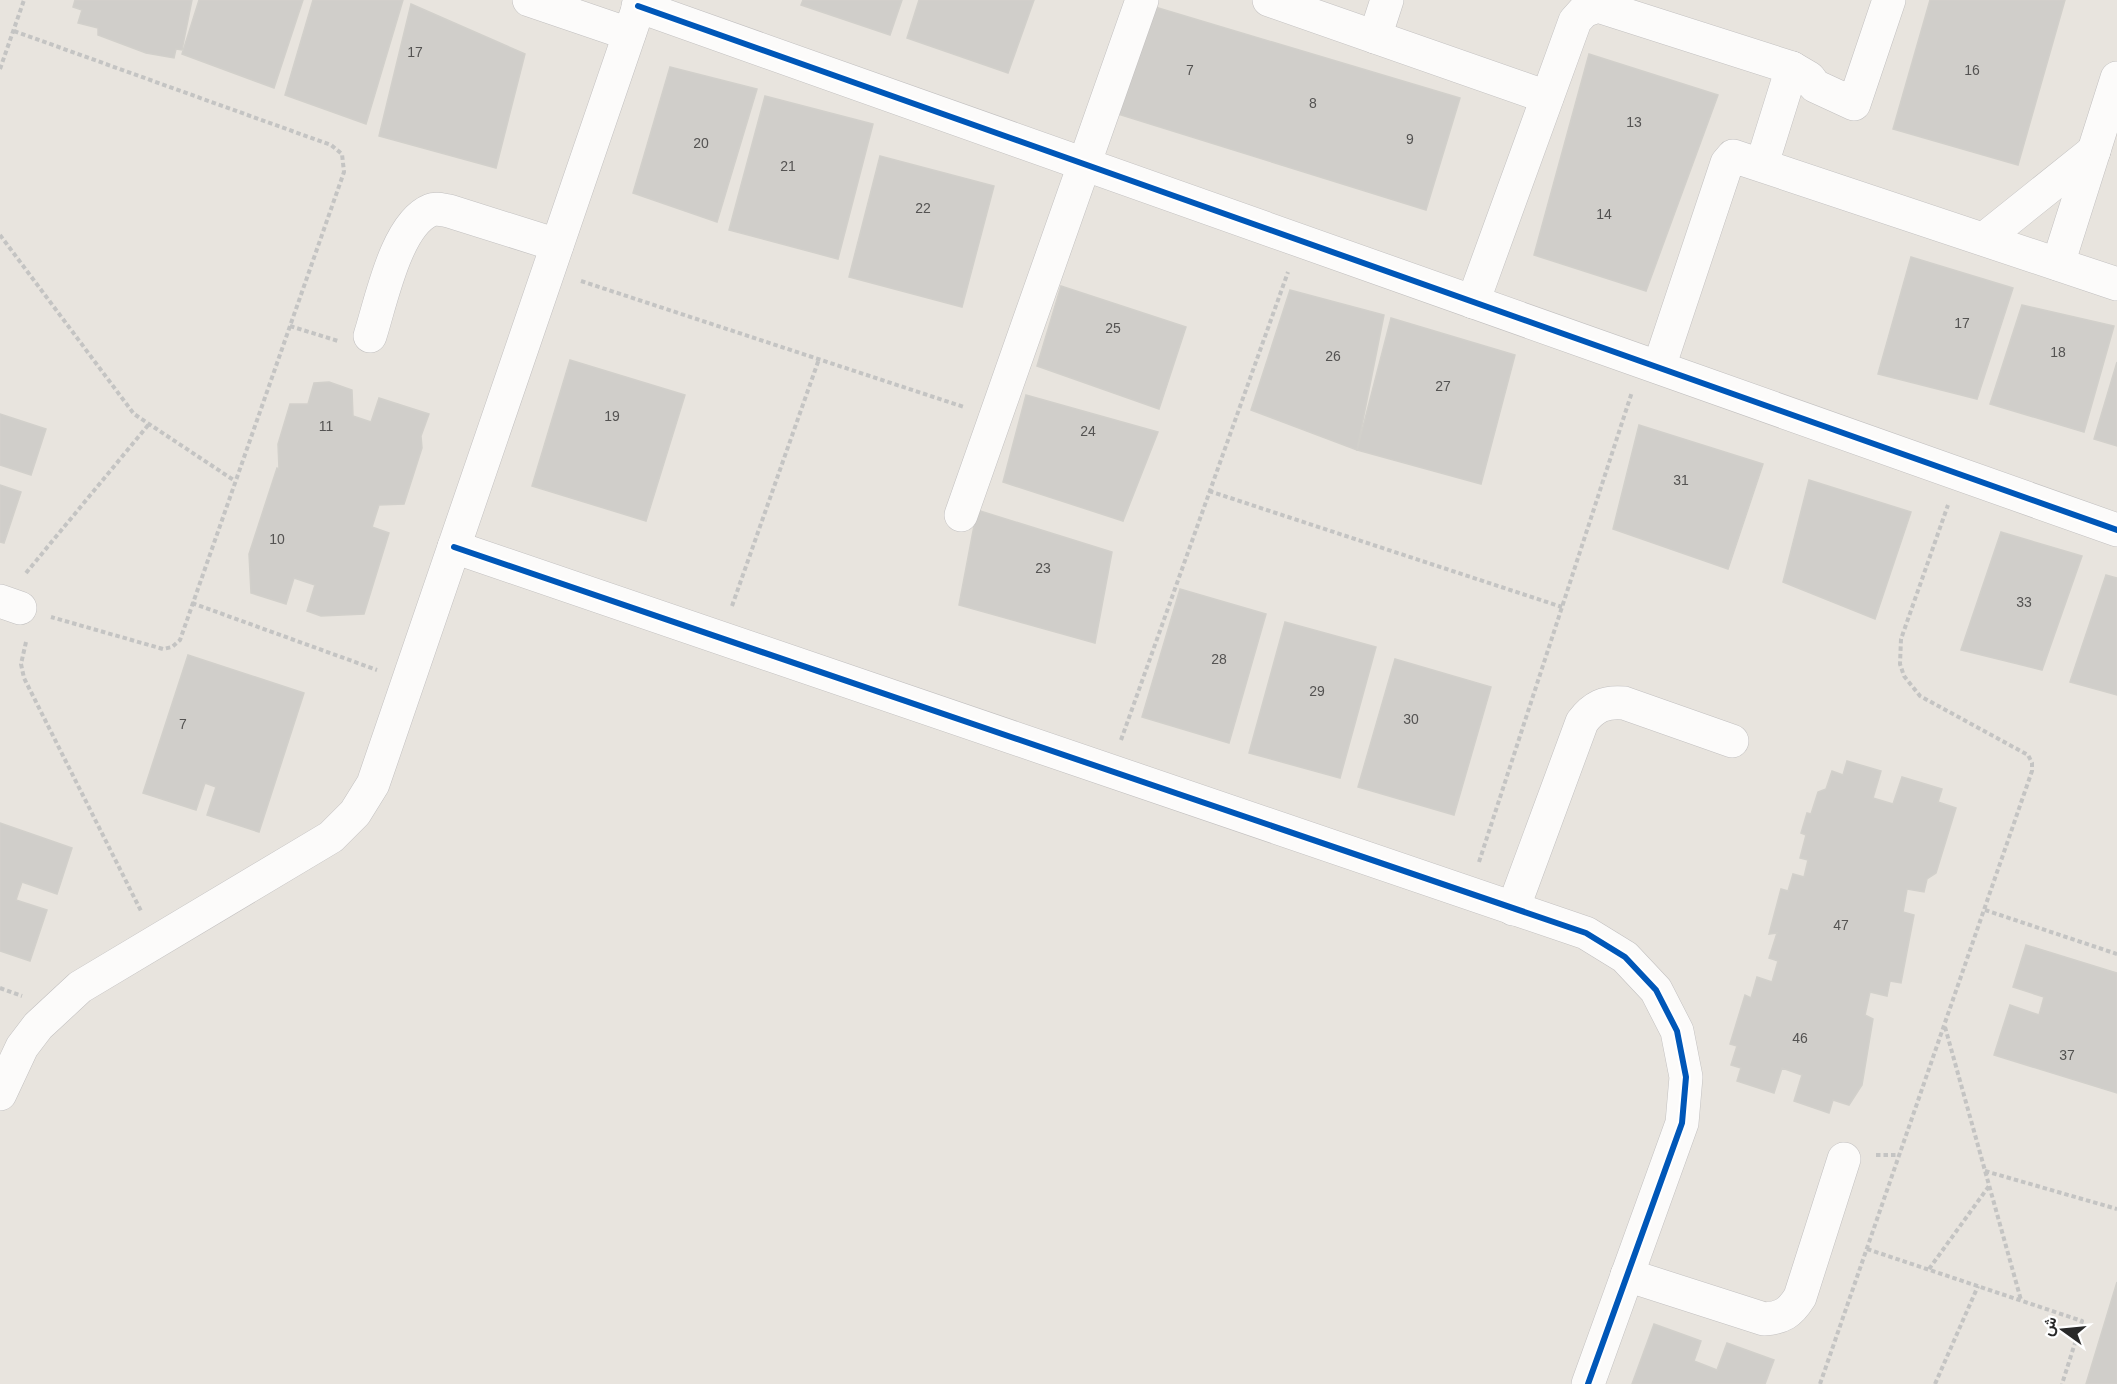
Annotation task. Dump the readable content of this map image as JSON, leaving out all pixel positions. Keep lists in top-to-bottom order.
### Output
{
  "house_numbers": [
    "17",
    "7",
    "16",
    "8",
    "13",
    "9",
    "20",
    "21",
    "22",
    "14",
    "17",
    "25",
    "18",
    "26",
    "27",
    "19",
    "11",
    "24",
    "31",
    "10",
    "23",
    "33",
    "28",
    "29",
    "30",
    "7",
    "47",
    "46",
    "37"
  ],
  "north": "left"
}
